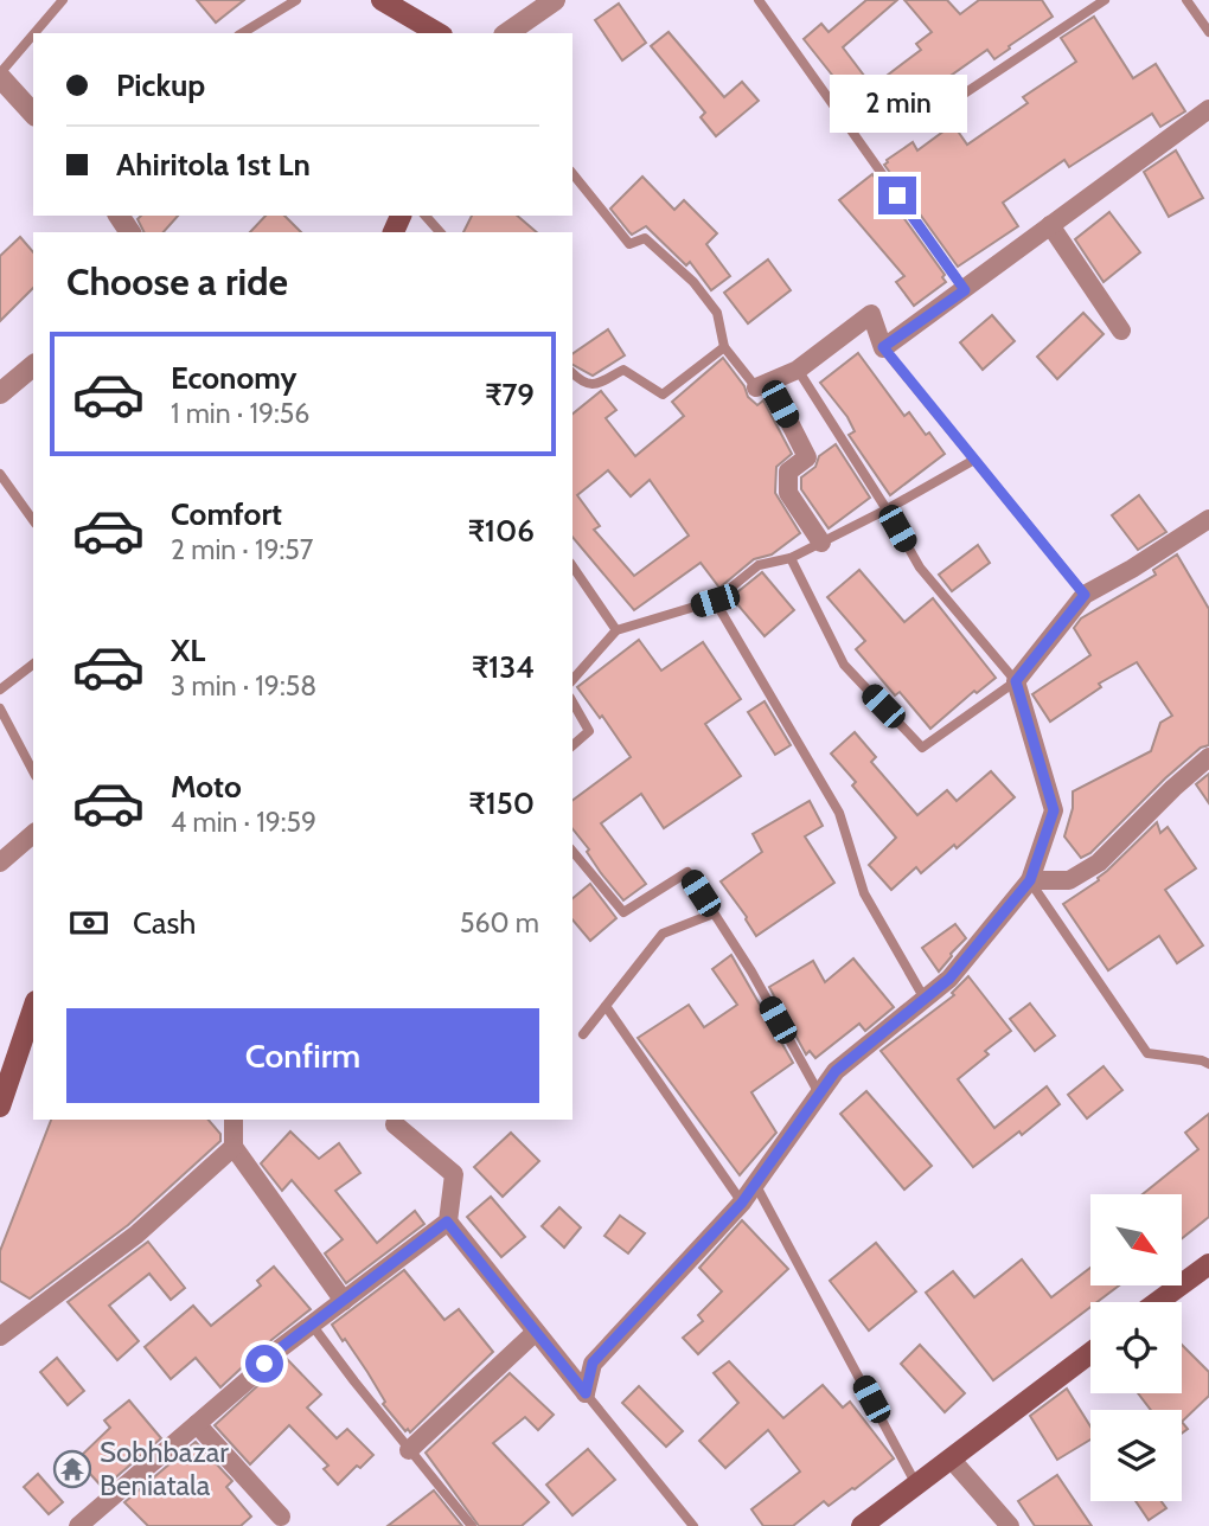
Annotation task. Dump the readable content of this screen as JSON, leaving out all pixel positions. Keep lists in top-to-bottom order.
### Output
{
  "places": {
    "temple": ["Sobhbazar Beniatala"]
  },
  "north": "bottom right",
  "page": {
    "banner": ["Pickup", "Ahiritola 1st Ln"],
    "bubble": "2 min",
    "heading": "Choose a ride",
    "list": [
      {
        "name": "Economy",
        "note": "1 min · 19:56",
        "value": "₹79"
      },
      {
        "name": "Comfort",
        "note": "2 min · 19:57",
        "value": "₹106"
      },
      {
        "name": "XL",
        "note": "3 min · 19:58",
        "value": "₹134"
      },
      {
        "name": "Moto",
        "note": "4 min · 19:59",
        "value": "₹150"
      }
    ],
    "pay": ["Cash", "560 m"],
    "buttons": "Confirm"
  }
}
